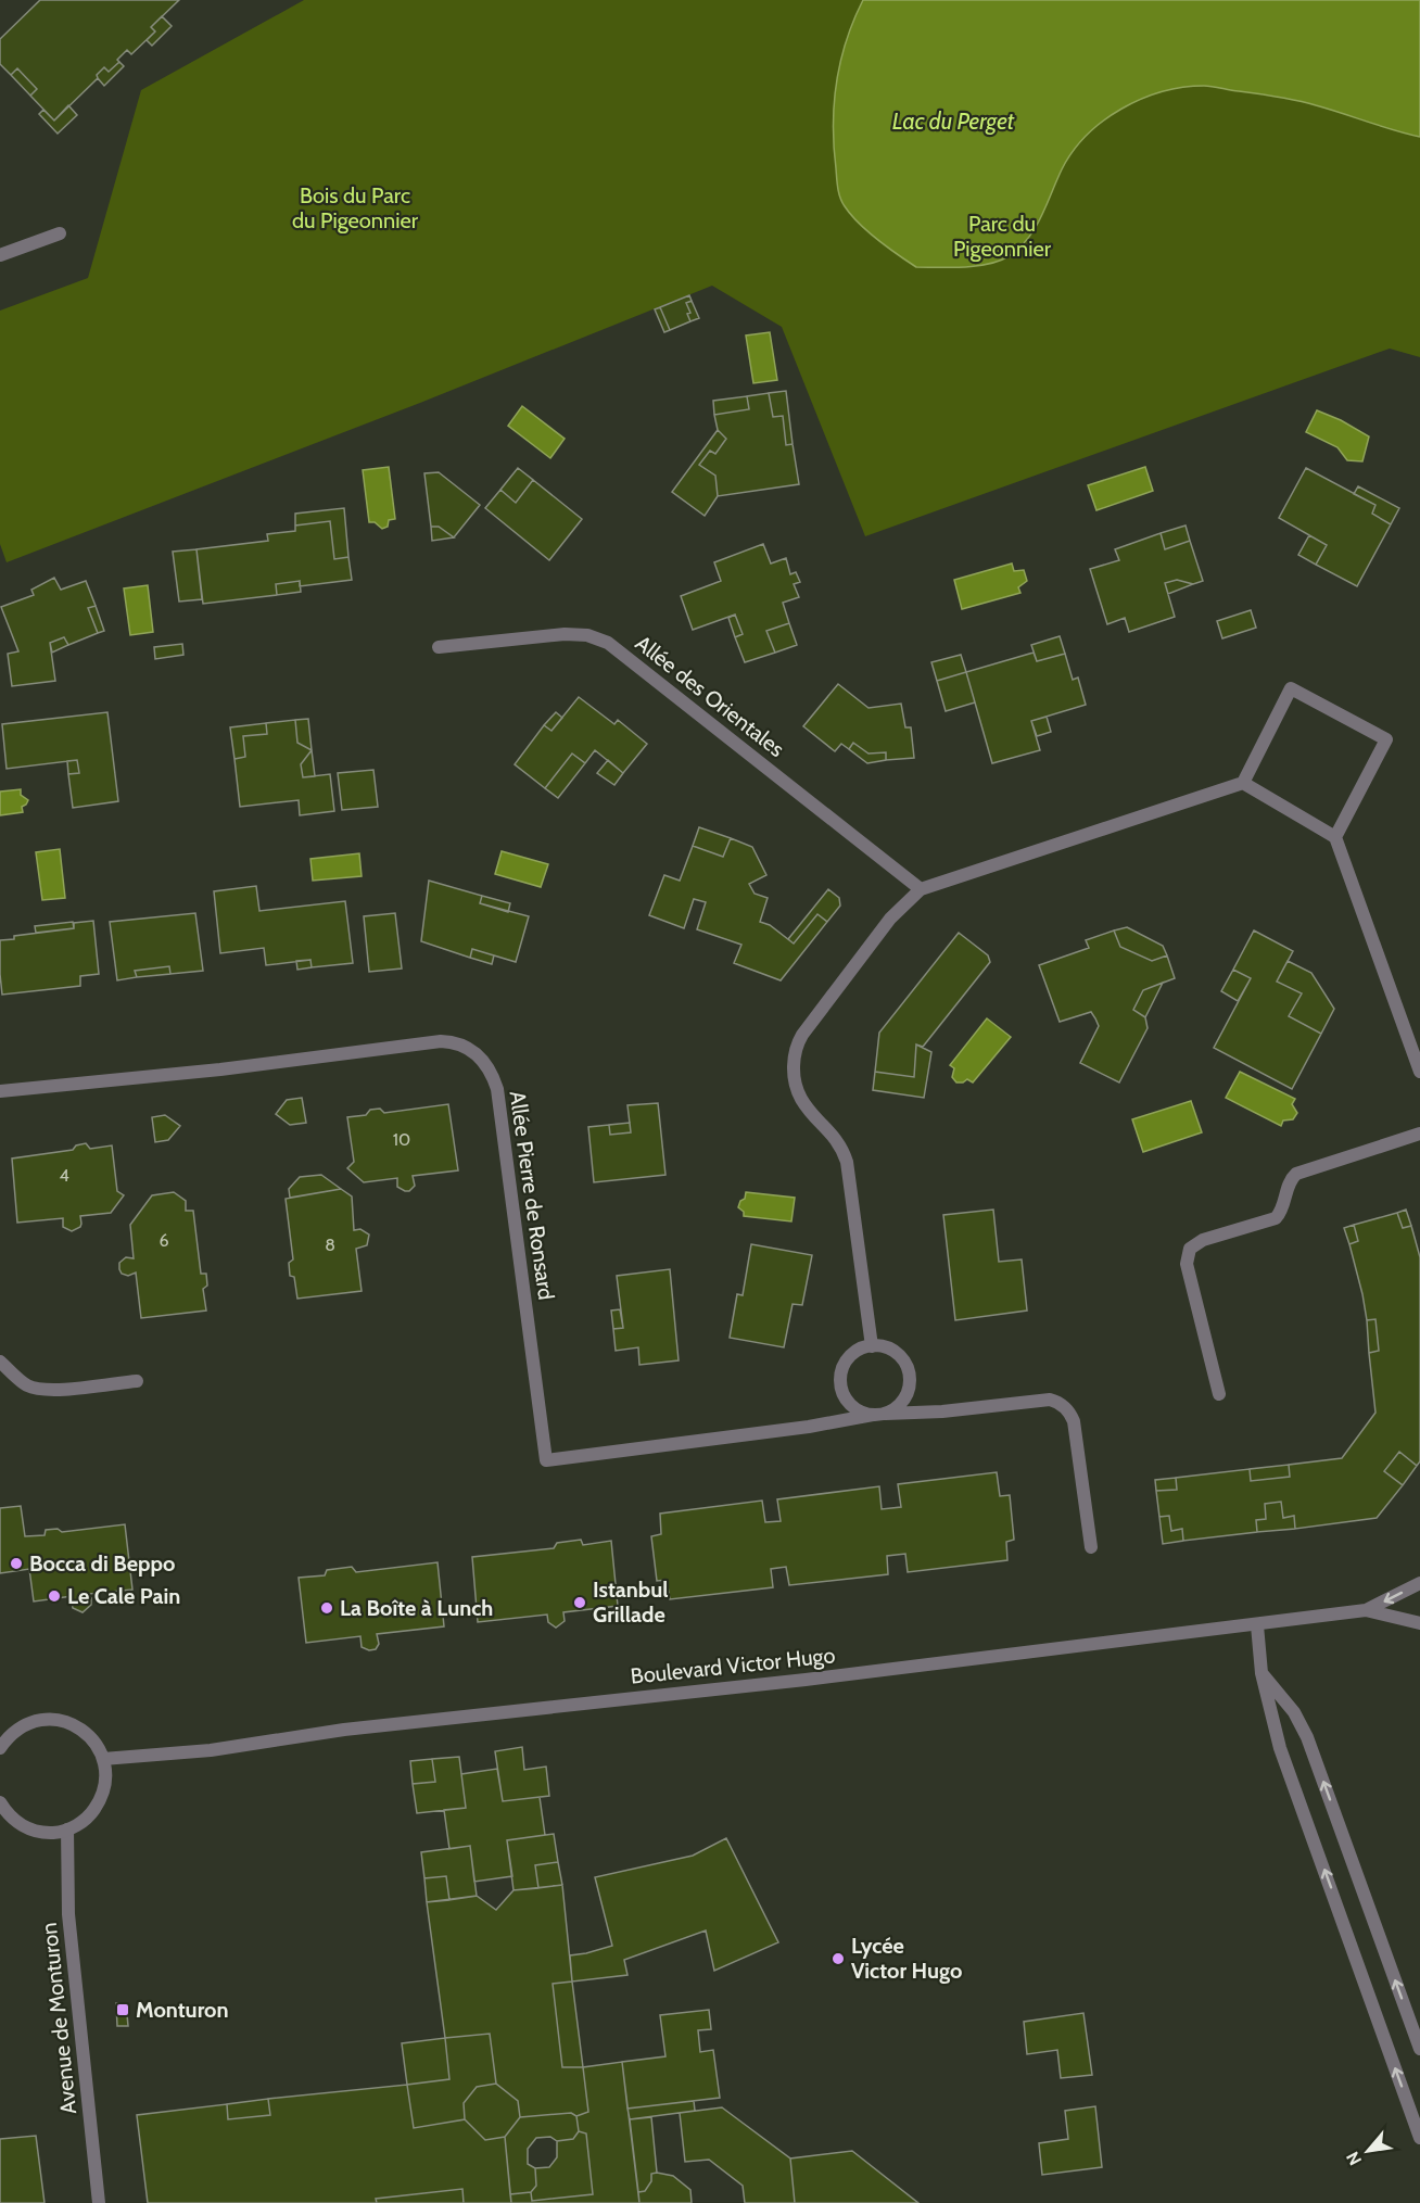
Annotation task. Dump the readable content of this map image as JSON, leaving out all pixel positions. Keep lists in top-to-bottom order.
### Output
{
  "streets": {
    "street": [
      "Allée des Orientales",
      "Allée Pierre de Ronsard",
      "Boulevard Victor Hugo",
      "Avenue de Monturon"
    ]
  },
  "water": ["Lac du Perget"],
  "parks": ["Bois du Parc du Pigeonnier", "Parc du Pigeonnier"],
  "places": {
    "other": [
      "Bocca di Beppo",
      "Le Cale Pain",
      "Istanbul Grillade",
      "La Boîte à Lunch",
      "Lycée Victor Hugo"
    ],
    "transit": ["Monturon"]
  },
  "house_numbers": [
    "10",
    "4",
    "6",
    "8"
  ],
  "north": "bottom left"
}
